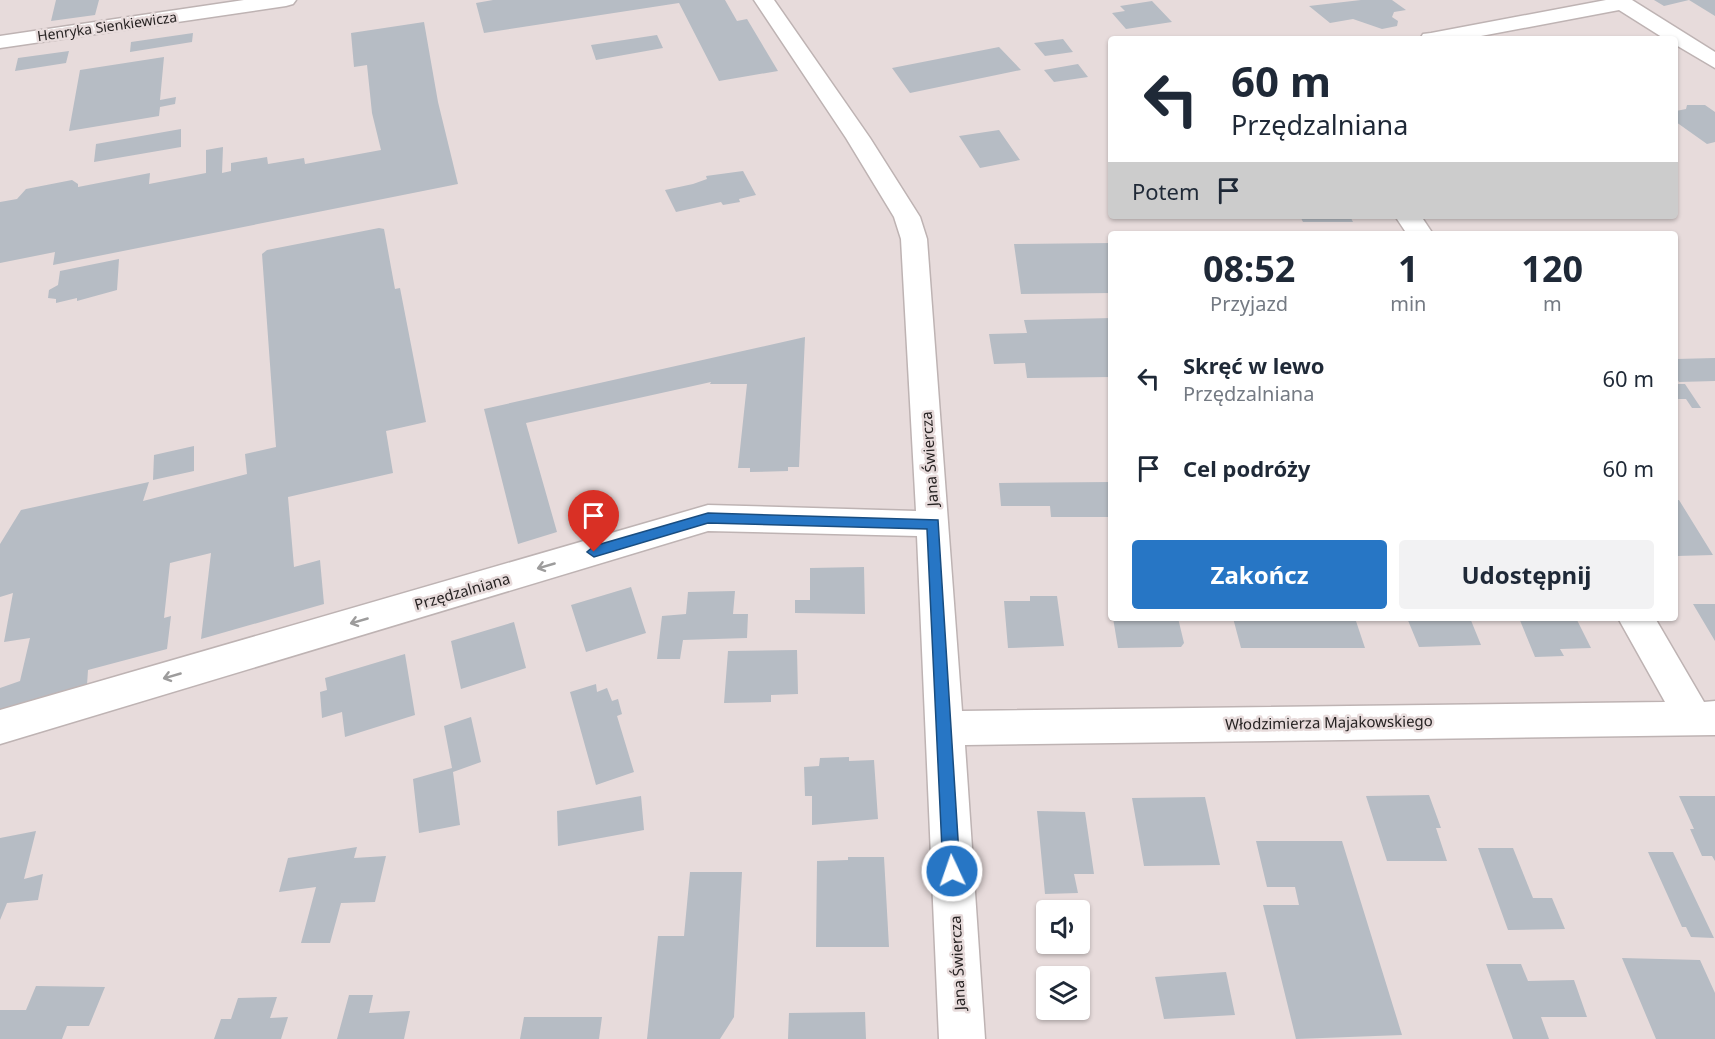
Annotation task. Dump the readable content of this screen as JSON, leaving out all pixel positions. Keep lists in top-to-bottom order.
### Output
{
  "streets": {
    "street": [
      "Henryka Sienkiewicza",
      "Jana Świercza",
      "Przędzalniana",
      "Włodzimierza Majakowskiego"
    ]
  },
  "crossings": [
    ["Jana Świercza", "Przędzalniana"],
    ["Jana Świercza", "Włodzimierza Majakowskiego"]
  ],
  "one_way": ["Przędzalniana"],
  "page": {
    "turn": ["60 m", "Przędzalniana"],
    "then": "Potem",
    "eta": [
      "08:52",
      "Przyjazd",
      "1",
      "min",
      "120",
      "m"
    ],
    "list": [
      {
        "name": "Skręć w lewo",
        "note": "Przędzalniana",
        "value": "60 m"
      },
      {
        "name": "Cel podróży",
        "value": "60 m"
      }
    ],
    "buttons": ["Zakończ", "Udostępnij"]
  }
}
